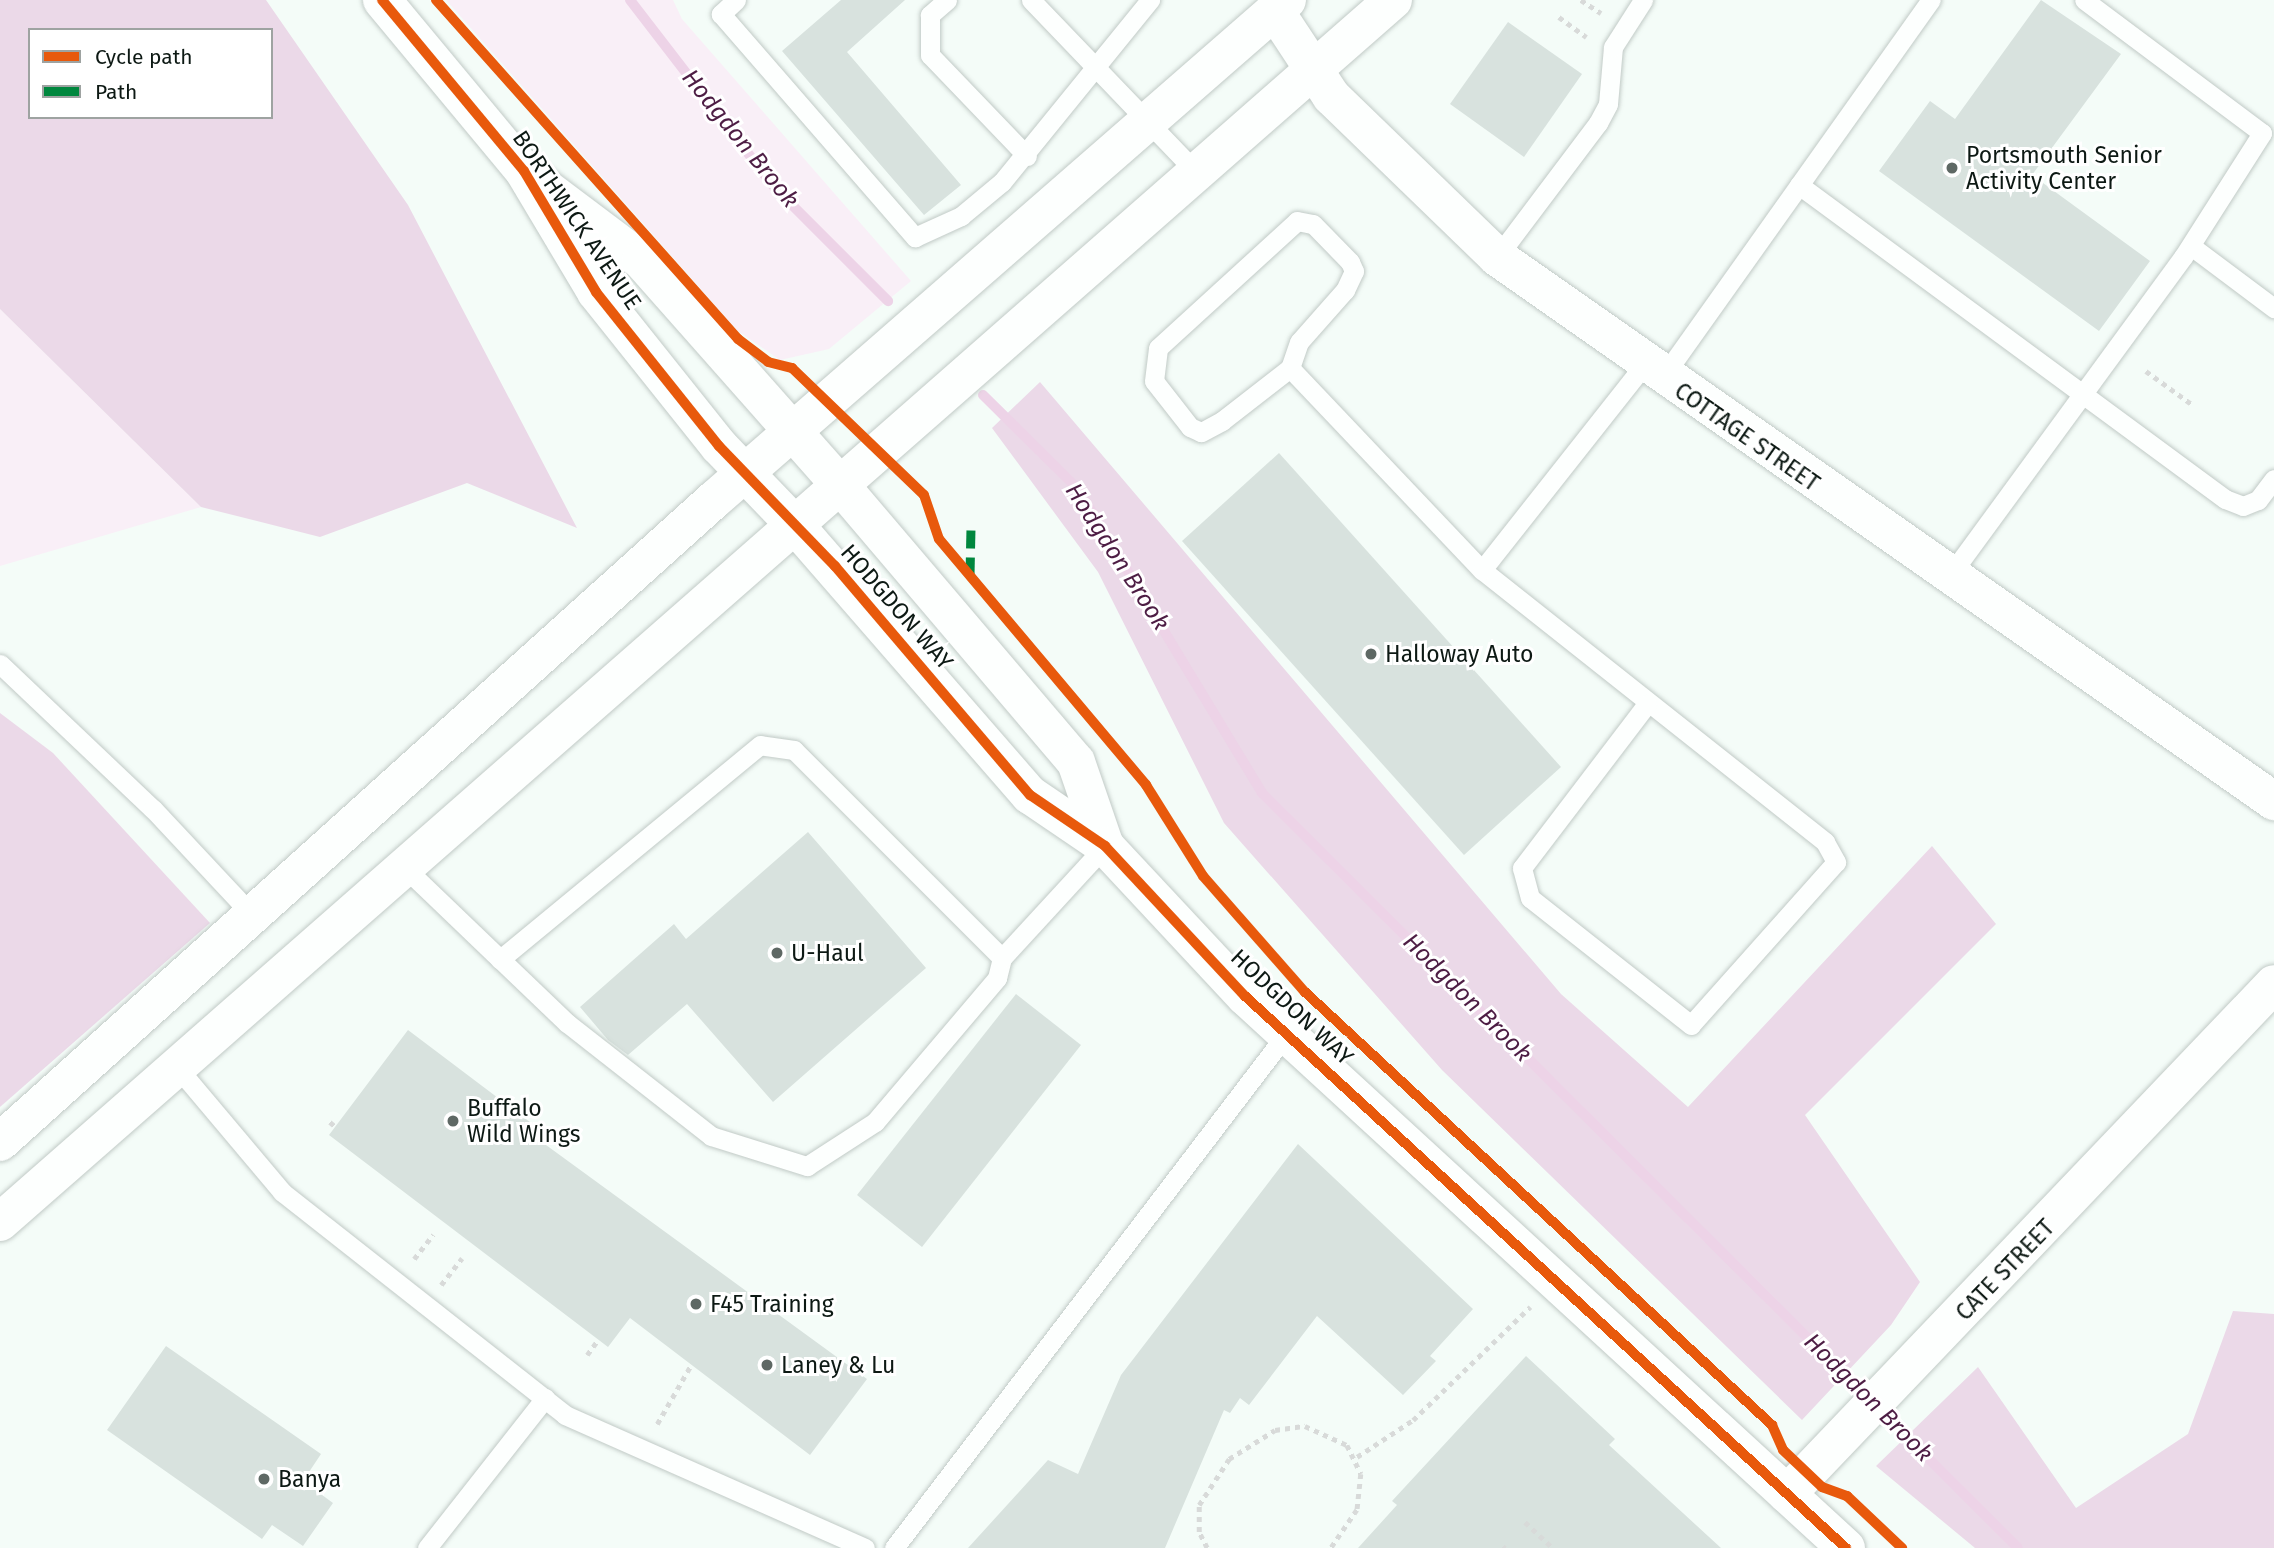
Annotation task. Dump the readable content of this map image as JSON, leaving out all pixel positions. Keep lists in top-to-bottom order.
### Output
{
  "streets": {
    "street": [
      "BORTHWICK AVENUE",
      "COTTAGE STREET",
      "HODGDON WAY",
      "CATE STREET"
    ]
  },
  "crossings": [
    ["BORTHWICK AVENUE", "HODGDON WAY"],
    ["HODGDON WAY", "CATE STREET"]
  ],
  "water": ["Hodgdon Brook"],
  "places": [
    "Portsmouth Senior Activity Center",
    "Halloway Auto",
    "U-Haul",
    "Buffalo Wild Wings",
    "F45 Training",
    "Laney & Lu",
    "Banya"
  ],
  "legend": ["Cycle path", "Path"]
}
